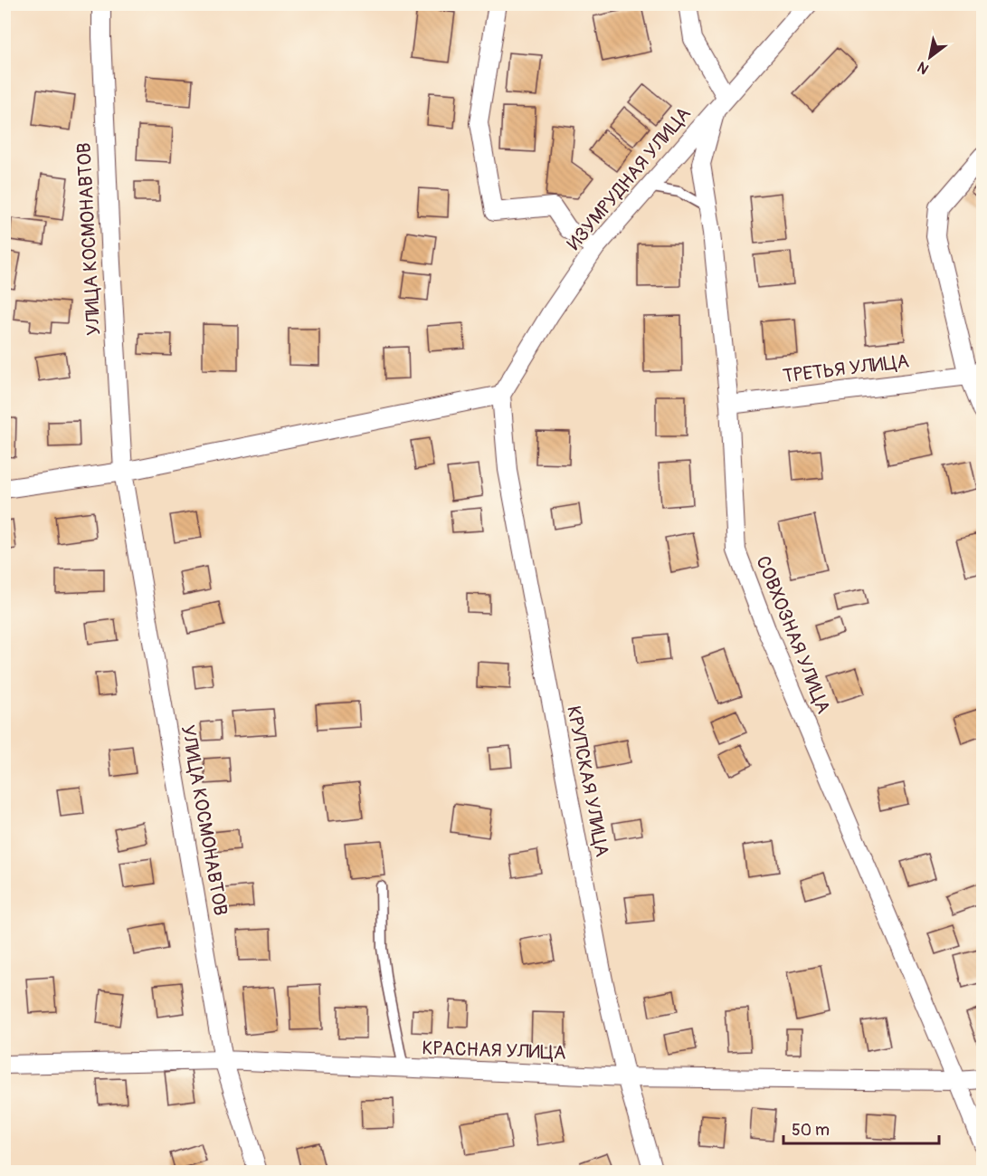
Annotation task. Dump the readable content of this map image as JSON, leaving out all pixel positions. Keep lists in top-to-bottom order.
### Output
{
  "streets": {
    "street": [
      "ИЗУМРУДНАЯ УЛИЦА",
      "УЛИЦА КОСМОНАВТОВ",
      "ТРЕТЬЯ УЛИЦА",
      "СОВХОЗНАЯ УЛИЦА",
      "КРУПСКАЯ УЛИЦА",
      "КРАСНАЯ УЛИЦА"
    ]
  },
  "crossings": [
    ["ИЗУМРУДНАЯ УЛИЦА", "СОВХОЗНАЯ УЛИЦА"],
    ["ИЗУМРУДНАЯ УЛИЦА", "КРУПСКАЯ УЛИЦА"],
    ["УЛИЦА КОСМОНАВТОВ", "КРАСНАЯ УЛИЦА"],
    ["ТРЕТЬЯ УЛИЦА", "СОВХОЗНАЯ УЛИЦА"],
    ["СОВХОЗНАЯ УЛИЦА", "КРАСНАЯ УЛИЦА"],
    ["КРУПСКАЯ УЛИЦА", "КРАСНАЯ УЛИЦА"]
  ],
  "scale_bar": "50 m",
  "north": "bottom left"
}
